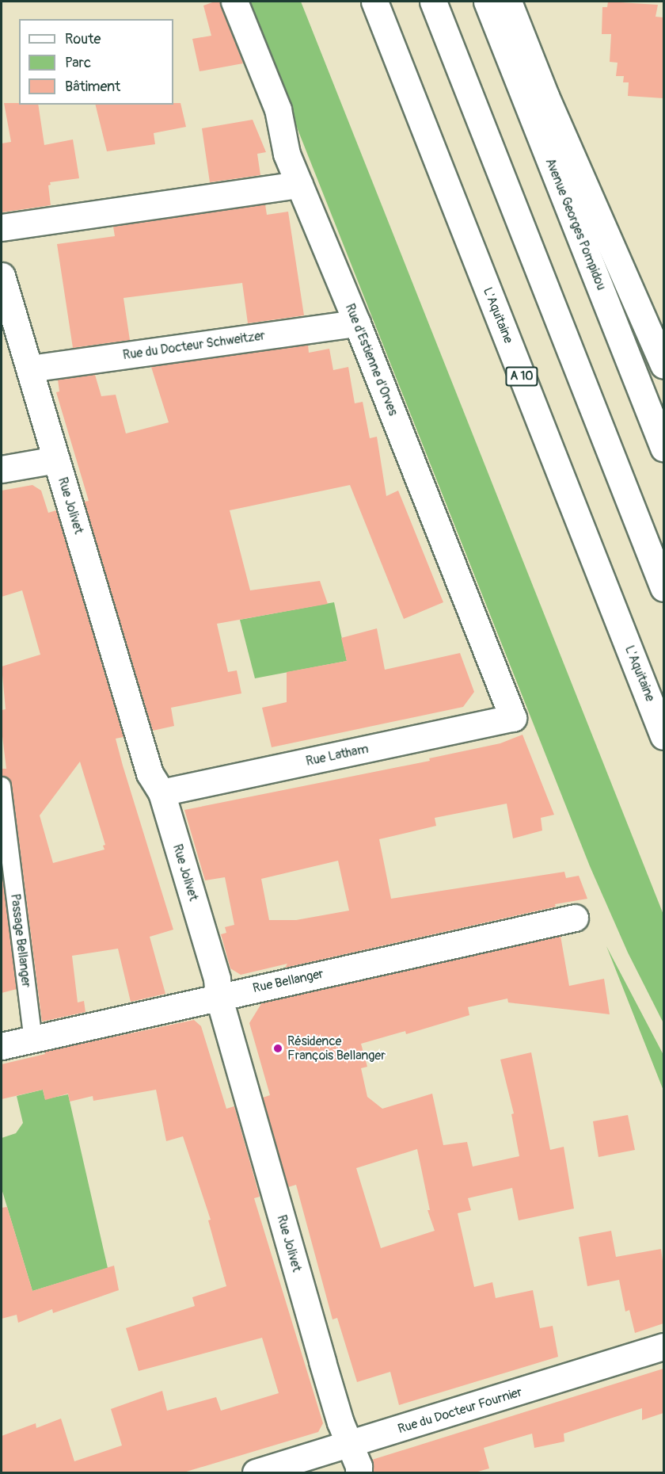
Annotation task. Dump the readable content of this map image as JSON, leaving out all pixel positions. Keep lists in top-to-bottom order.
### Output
{
  "streets": {
    "main road": [
      "Avenue Georges Pompidou",
      "L'Aquitaine",
      "Rue du Docteur Schweitzer",
      "Rue d'Estienne d'Orves",
      "A 10",
      "Rue Jolivet",
      "Rue Latham",
      "Rue Bellanger",
      "Rue du Docteur Fournier"
    ],
    "lane": ["Passage Bellanger"]
  },
  "crossings": [
    ["Rue du Docteur Schweitzer", "Rue d'Estienne d'Orves"],
    ["Rue du Docteur Schweitzer", "Rue Jolivet"],
    ["Rue d'Estienne d'Orves", "Rue Latham"],
    ["Rue Jolivet", "Rue Latham"],
    ["Rue Jolivet", "Rue Bellanger"],
    ["Rue Jolivet", "Rue du Docteur Fournier"],
    ["Passage Bellanger", "Rue Bellanger"]
  ],
  "places": ["Résidence François Bellanger"],
  "legend": ["Route", "Parc", "Bâtiment"]
}
